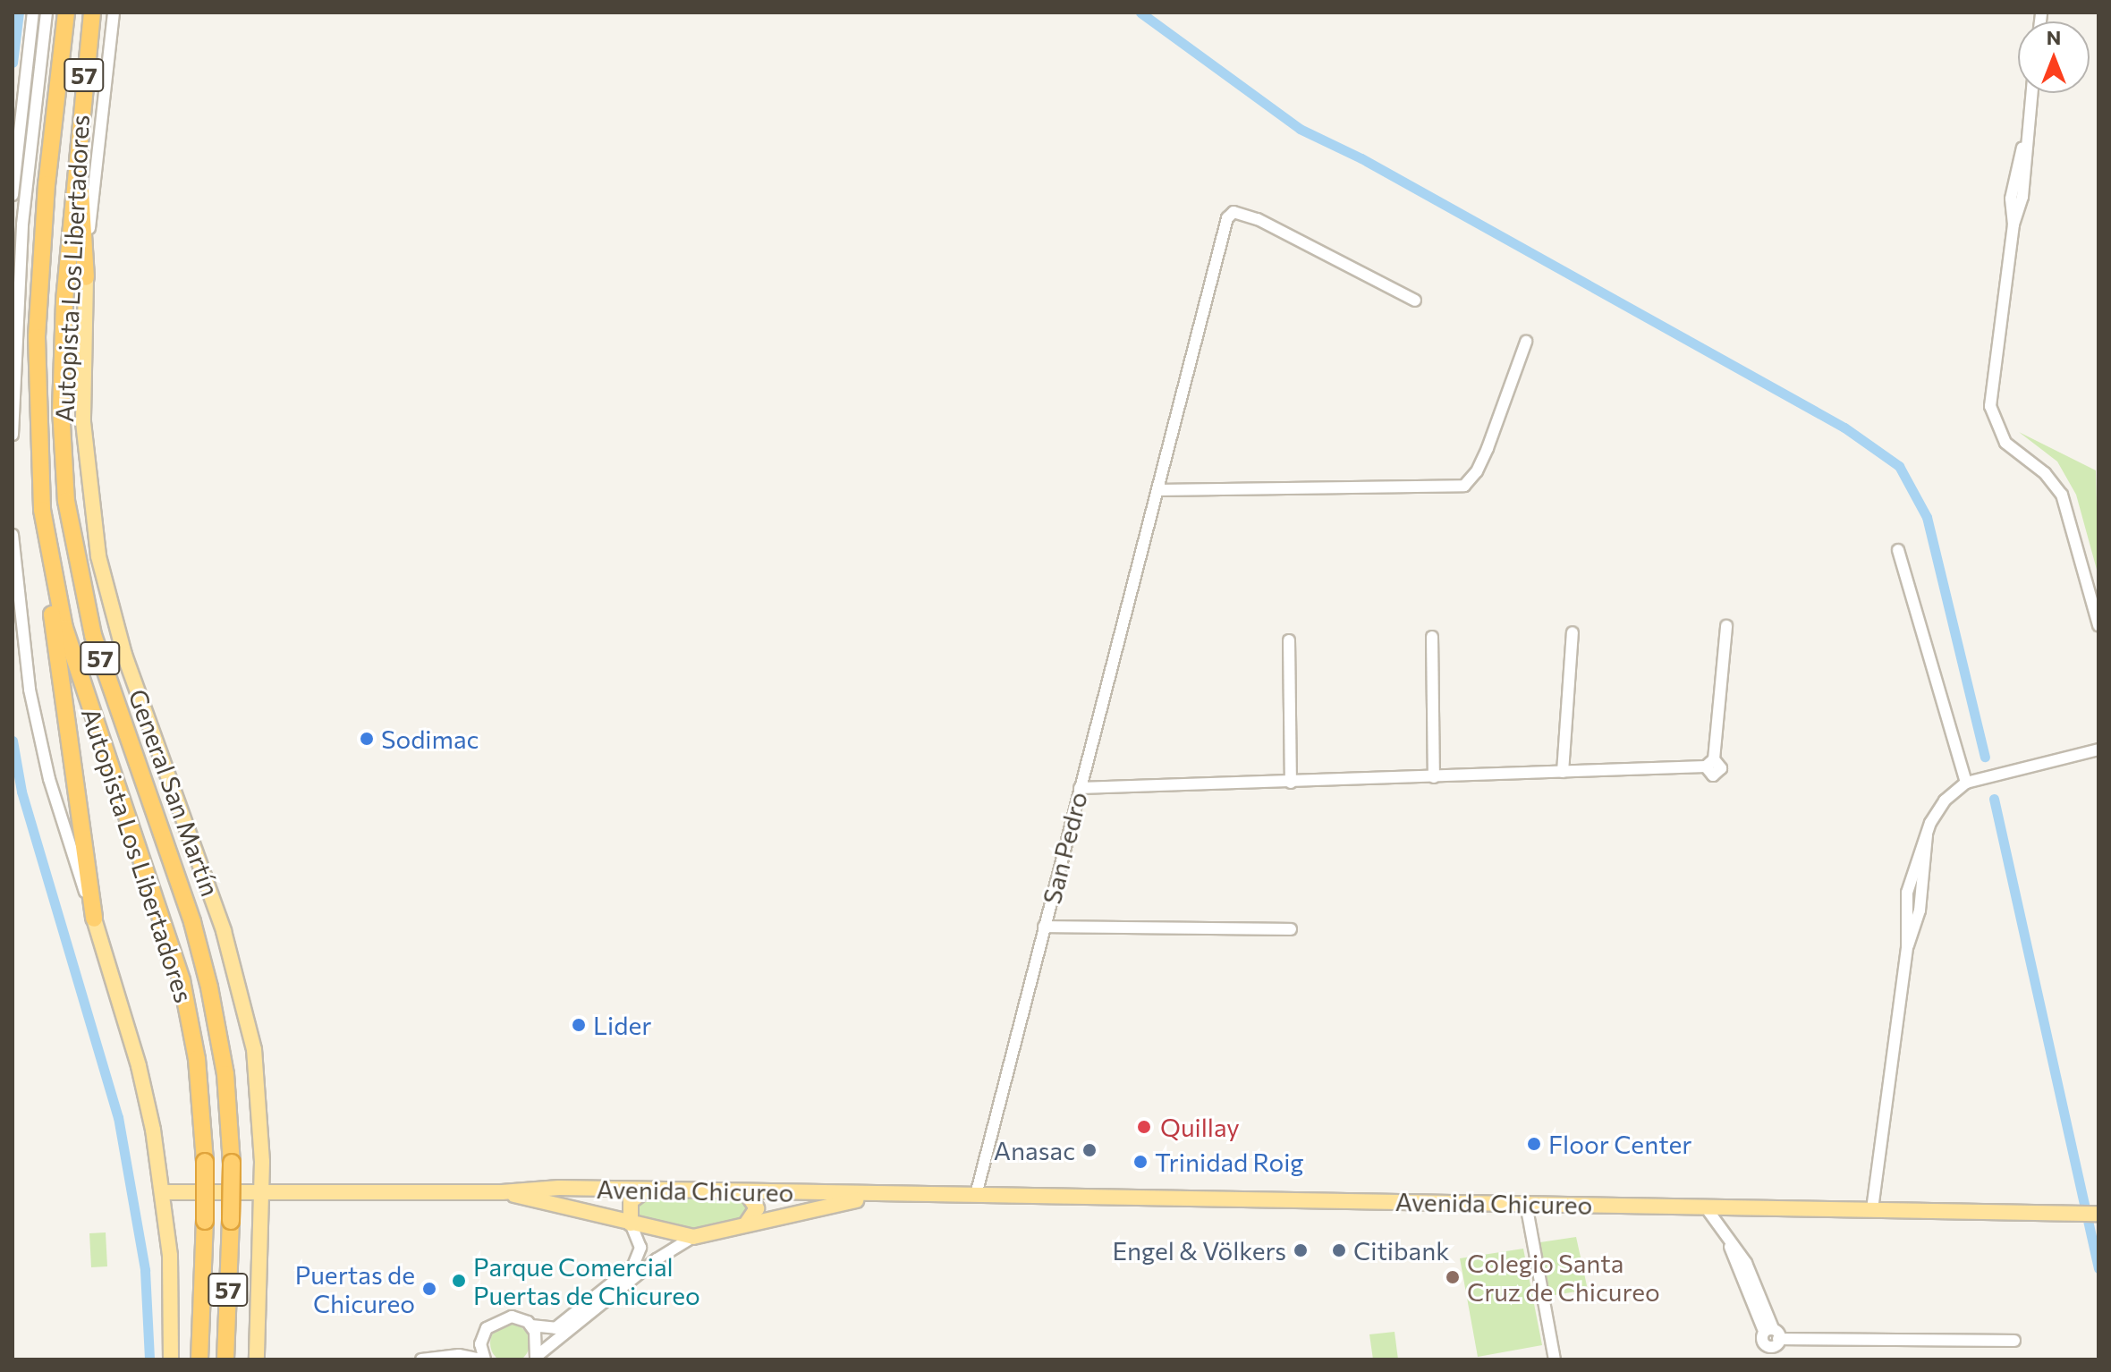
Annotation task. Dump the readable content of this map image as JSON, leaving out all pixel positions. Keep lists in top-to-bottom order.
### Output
{
  "streets": {
    "highway": ["57", "Autopista Los Libertadores"],
    "main road": ["General San Martín", "Avenida Chicureo"],
    "street": ["San Pedro"]
  },
  "crossings": [
    ["General San Martín", "Avenida Chicureo"],
    ["San Pedro", "Avenida Chicureo"]
  ],
  "places": [
    "Sodimac",
    "Lider",
    "Quillay",
    "Floor Center",
    "Anasac",
    "Trinidad Roig",
    "Engel & Völkers",
    "Citibank",
    "Colegio Santa Cruz de Chicureo",
    "Parque Comercial Puertas de Chicureo",
    "Puertas de Chicureo"
  ],
  "north": "top"
}
